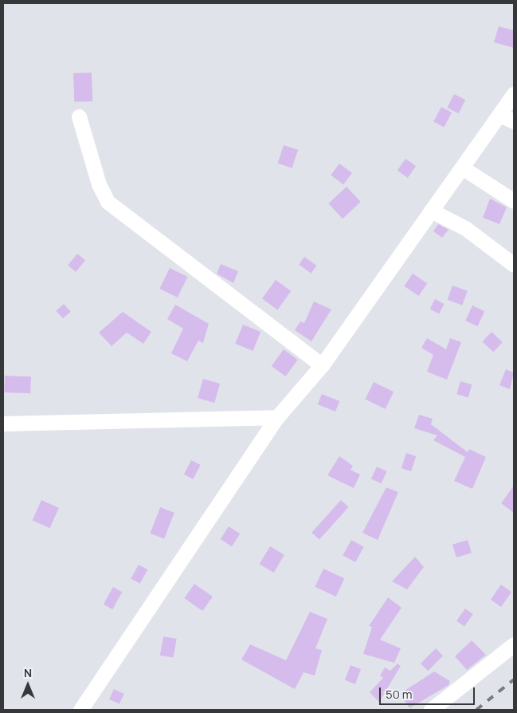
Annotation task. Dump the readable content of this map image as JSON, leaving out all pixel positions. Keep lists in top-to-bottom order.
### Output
{
  "scale_bar": "50 m",
  "north": "top"
}
